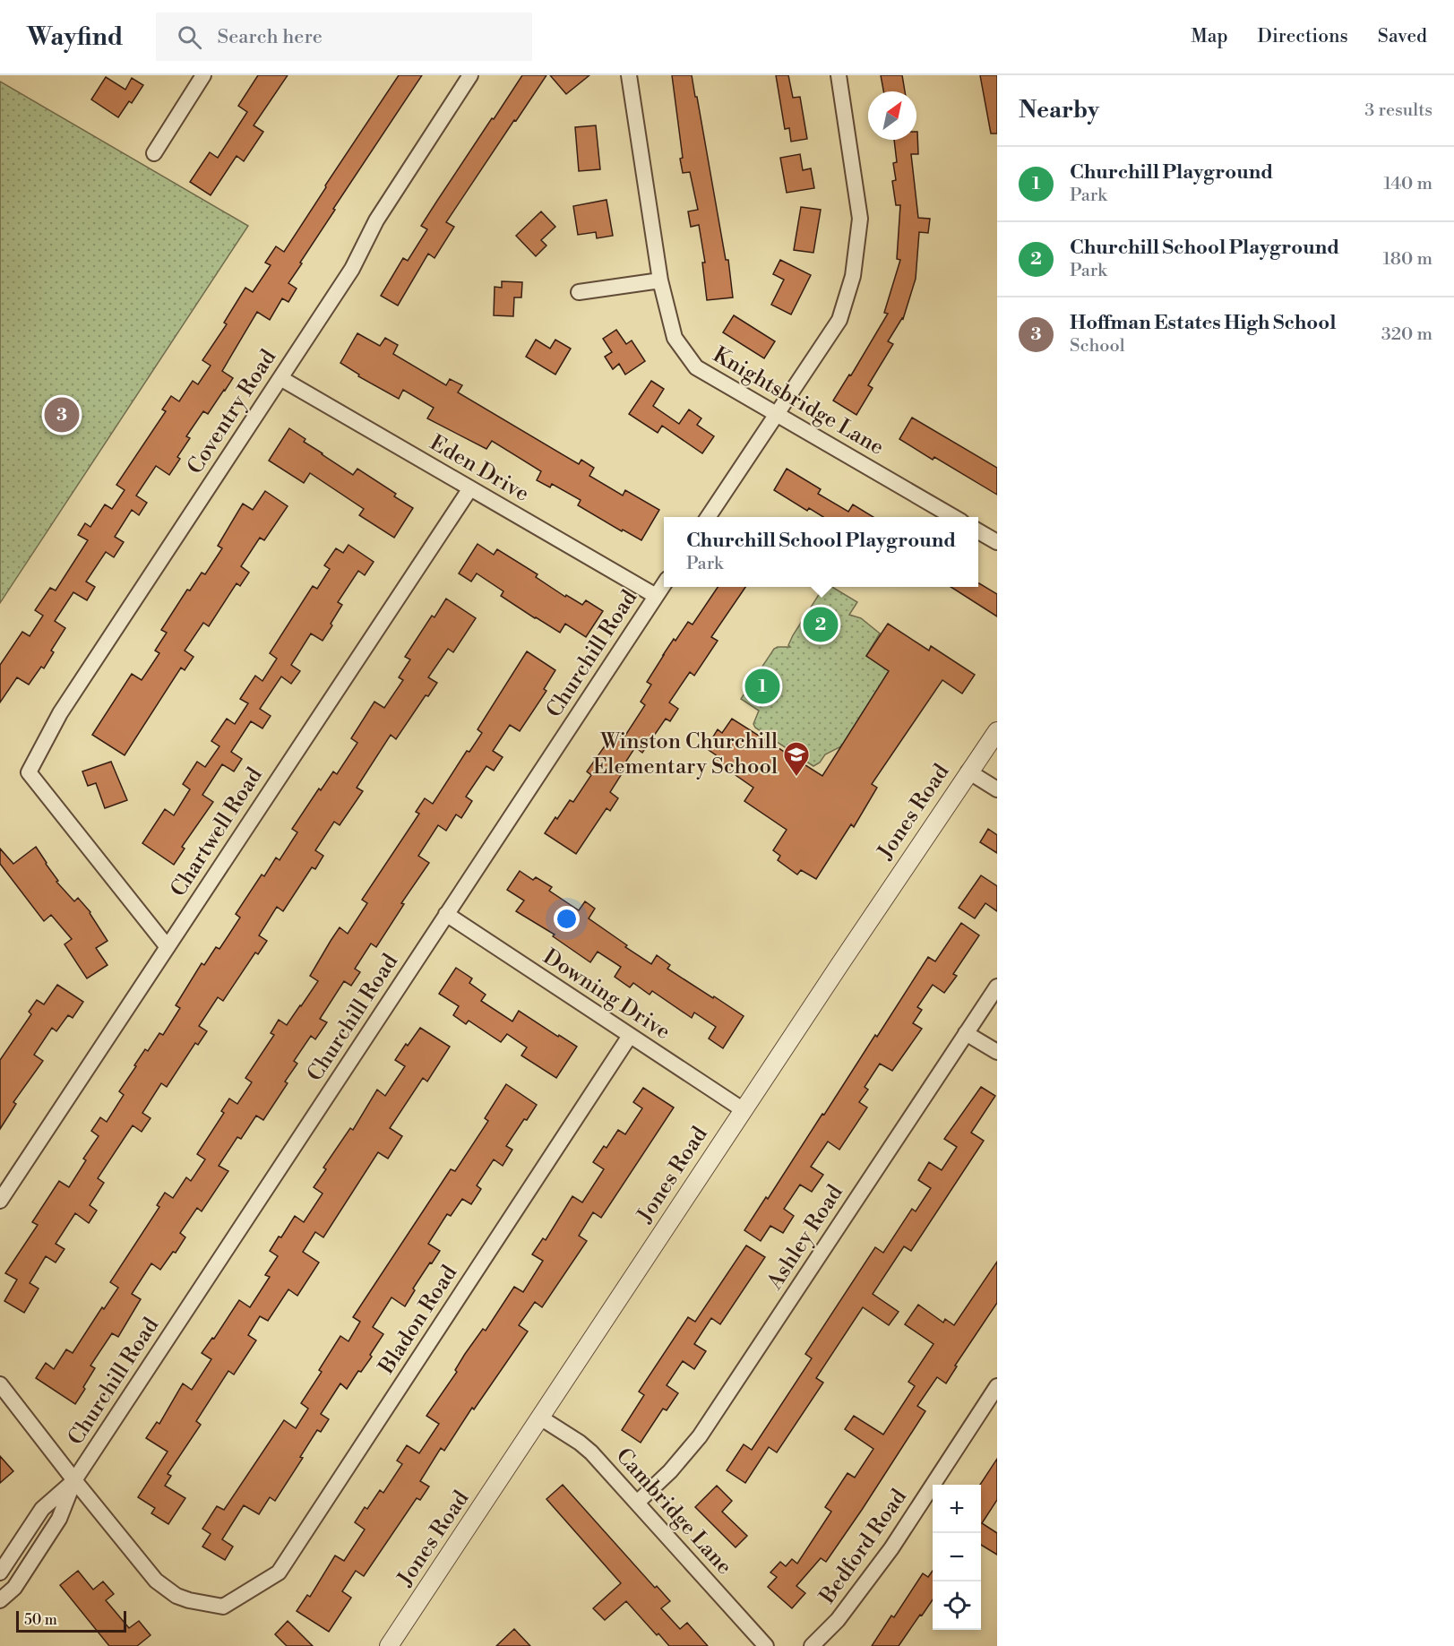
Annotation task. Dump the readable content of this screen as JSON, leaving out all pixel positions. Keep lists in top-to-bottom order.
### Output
{
  "streets": {
    "street": [
      "Knightsbridge Lane",
      "Coventry Road",
      "Eden Drive",
      "Churchill Road",
      "Jones Road",
      "Chartwell Road",
      "Downing Drive",
      "Ashley Road",
      "Bladon Road",
      "Cambridge Lane",
      "Bedford Road"
    ]
  },
  "crossings": [
    ["Coventry Road", "Eden Drive"],
    ["Coventry Road", "Chartwell Road"],
    ["Eden Drive", "Churchill Road"],
    ["Eden Drive", "Chartwell Road"],
    ["Churchill Road", "Downing Drive"],
    ["Churchill Road", "Bladon Road"],
    ["Jones Road", "Downing Drive"],
    ["Jones Road", "Cambridge Lane"],
    ["Downing Drive", "Bladon Road"],
    ["Ashley Road", "Cambridge Lane"]
  ],
  "places": {
    "school or university": ["Winston Churchill Elementary School"]
  },
  "scale_bar": "50 m",
  "north": "top right",
  "page": {
    "header": "Wayfind",
    "search": "Search here",
    "nav": ["Map", "Directions", "Saved"],
    "heading": ["Nearby", "3 results"],
    "list": [
      {
        "mark": "1",
        "name": "Churchill Playground",
        "note": "Park",
        "value": "140 m"
      },
      {
        "mark": "2",
        "name": "Churchill School Playground",
        "note": "Park",
        "value": "180 m"
      },
      {
        "mark": "3",
        "name": "Hoffman Estates High School",
        "note": "School",
        "value": "320 m"
      }
    ],
    "pins": ["3", "2", "1"],
    "popup": ["Churchill School Playground", "Park"],
    "map_buttons": ["+", "−"],
    "scale": "50 m"
  }
}
